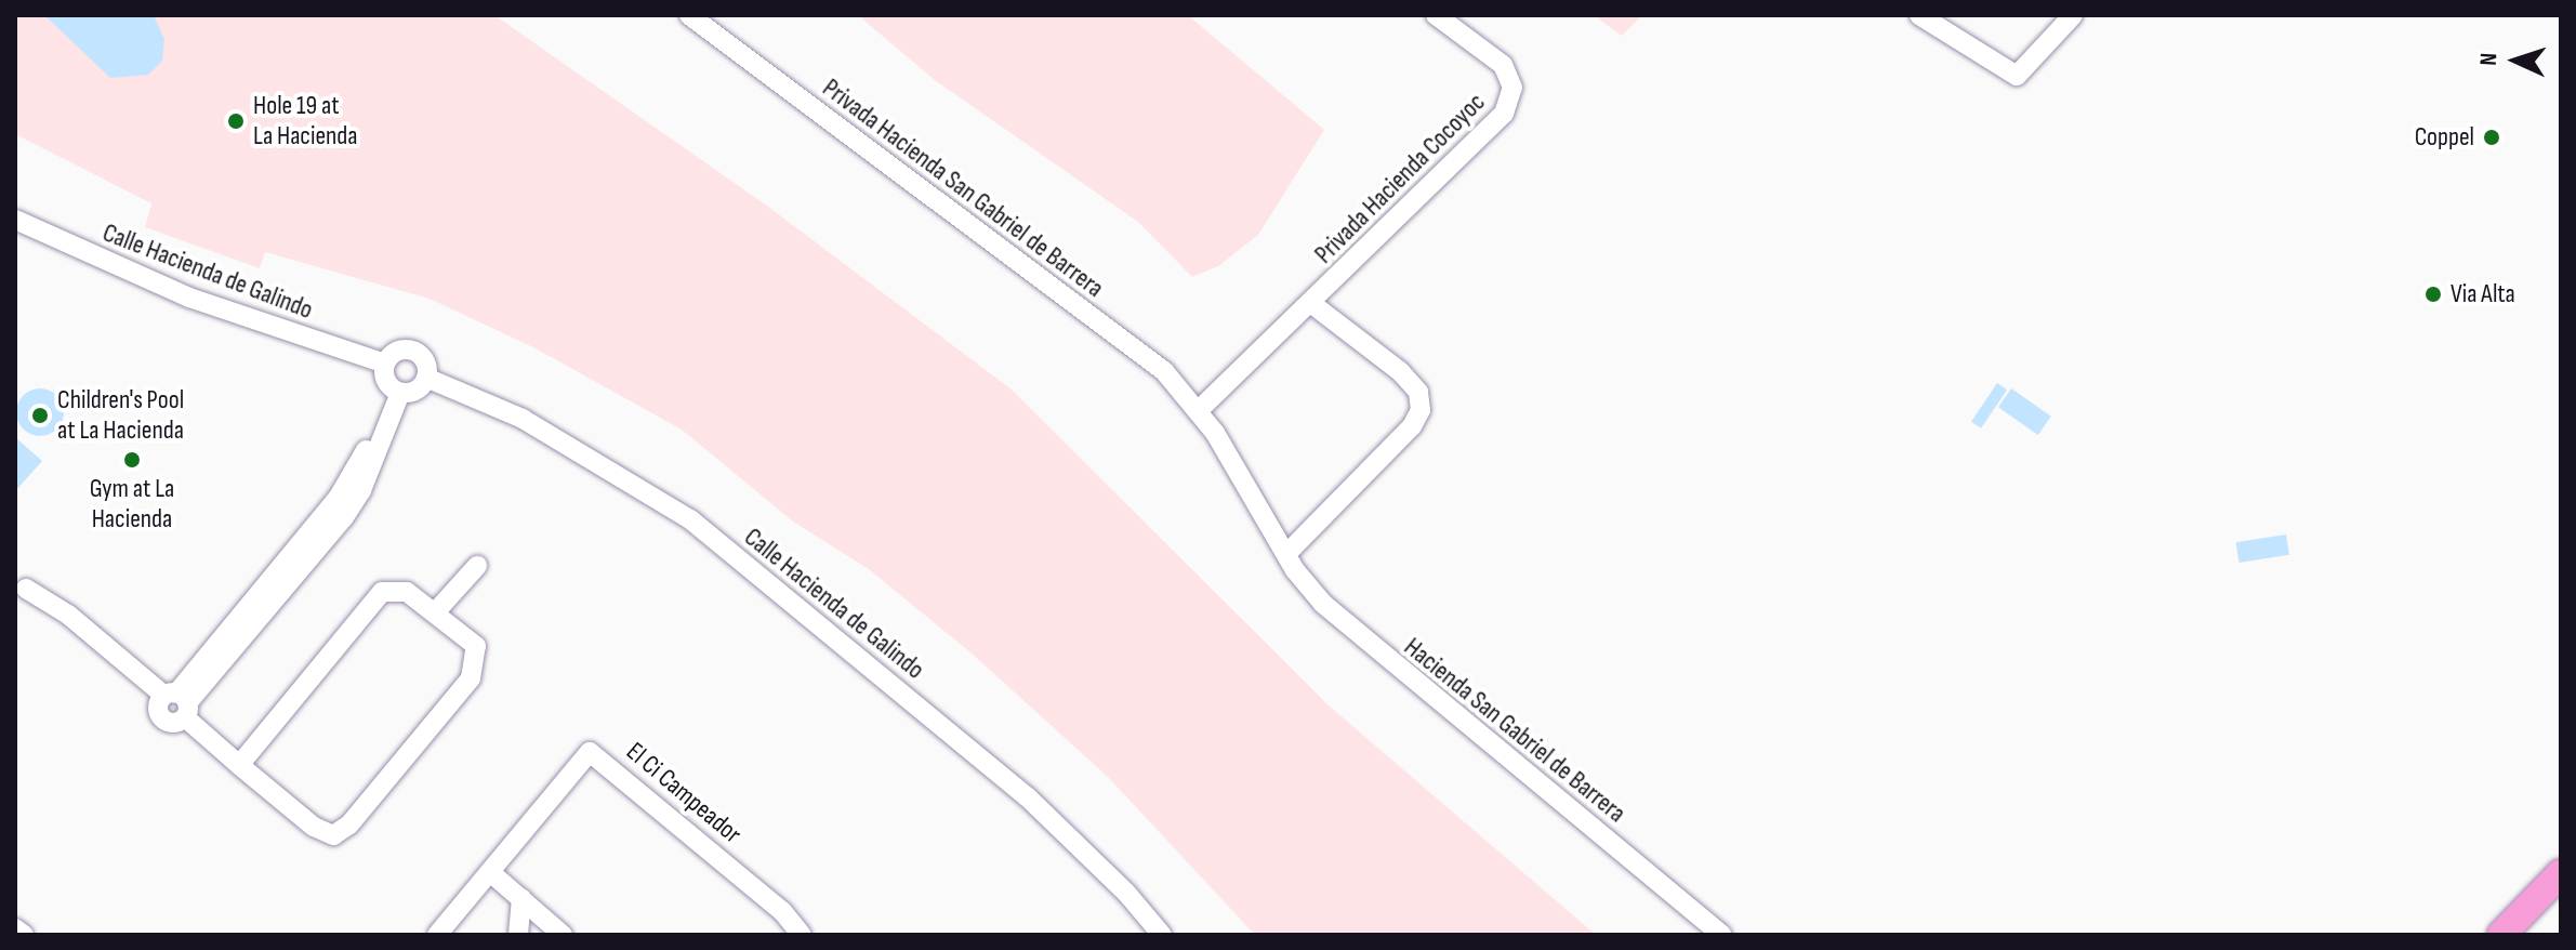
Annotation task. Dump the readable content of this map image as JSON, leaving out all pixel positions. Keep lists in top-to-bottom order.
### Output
{
  "streets": {
    "street": [
      "Privada Hacienda Cocoyoc",
      "Privada Hacienda San Gabriel de Barrera",
      "Calle Hacienda de Galindo",
      "Hacienda San Gabriel de Barrera",
      "El Ci Campeador"
    ]
  },
  "crossings": [
    ["Privada Hacienda Cocoyoc", "Privada Hacienda San Gabriel de Barrera"],
    ["Privada Hacienda San Gabriel de Barrera", "Hacienda San Gabriel de Barrera"]
  ],
  "places": [
    "Hole 19 at La Hacienda",
    "Coppel",
    "Via Alta",
    "Children's Pool at La Hacienda",
    "Gym at La Hacienda"
  ],
  "north": "left"
}
